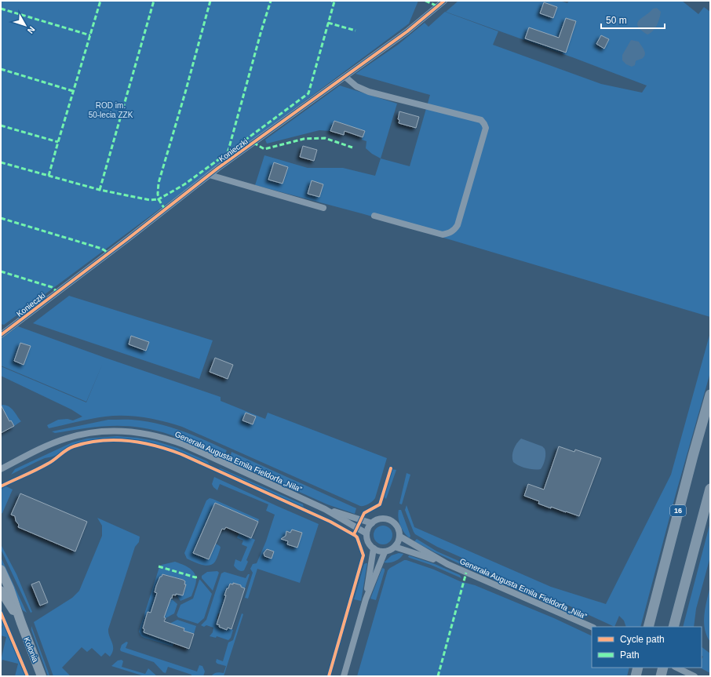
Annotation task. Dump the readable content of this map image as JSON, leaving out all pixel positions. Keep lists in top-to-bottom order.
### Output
{
  "streets": {
    "main road": ["16"],
    "street": ["Konieczki", "Generała Augusta Emila Fieldorfa „Nila”", "Kolonia"]
  },
  "parks": ["ROD im. 50-lecia ZZK"],
  "legend": ["Cycle path", "Path"],
  "scale_bar": "50 m",
  "north": "bottom right"
}
